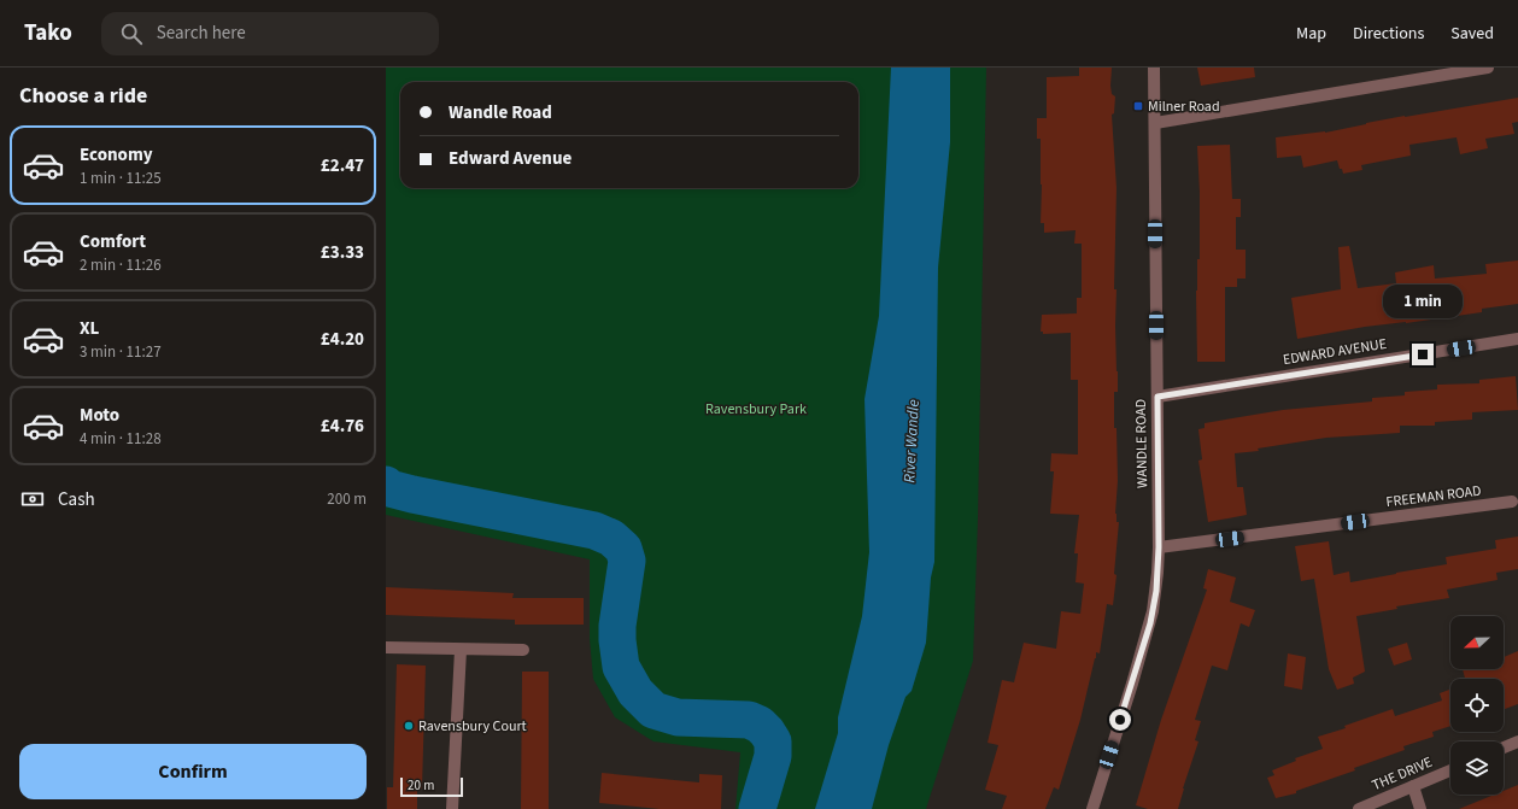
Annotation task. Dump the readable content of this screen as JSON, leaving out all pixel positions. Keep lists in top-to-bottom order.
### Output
{
  "streets": {
    "street": [
      "EDWARD AVENUE",
      "WANDLE ROAD",
      "FREEMAN ROAD",
      "THE DRIVE"
    ]
  },
  "crossings": [
    ["EDWARD AVENUE", "WANDLE ROAD"],
    ["WANDLE ROAD", "FREEMAN ROAD"]
  ],
  "water": ["River Wandle"],
  "parks": ["Ravensbury Park"],
  "places": {
    "transit": ["Milner Road"],
    "other": ["Ravensbury Court"]
  },
  "scale_bar": "20 m",
  "north": "left",
  "page": {
    "header": "Tako",
    "search": "Search here",
    "nav": ["Map", "Directions", "Saved"],
    "heading": "Choose a ride",
    "banner": ["Wandle Road", "Edward Avenue"],
    "list": [
      {
        "name": "Economy",
        "note": "1 min · 11:25",
        "value": "£2.47"
      },
      {
        "name": "Comfort",
        "note": "2 min · 11:26",
        "value": "£3.33"
      },
      {
        "name": "XL",
        "note": "3 min · 11:27",
        "value": "£4.20"
      },
      {
        "name": "Moto",
        "note": "4 min · 11:28",
        "value": "£4.76"
      }
    ],
    "bubble": "1 min",
    "pay": ["Cash", "200 m"],
    "buttons": "Confirm",
    "scale": "20 m"
  }
}
